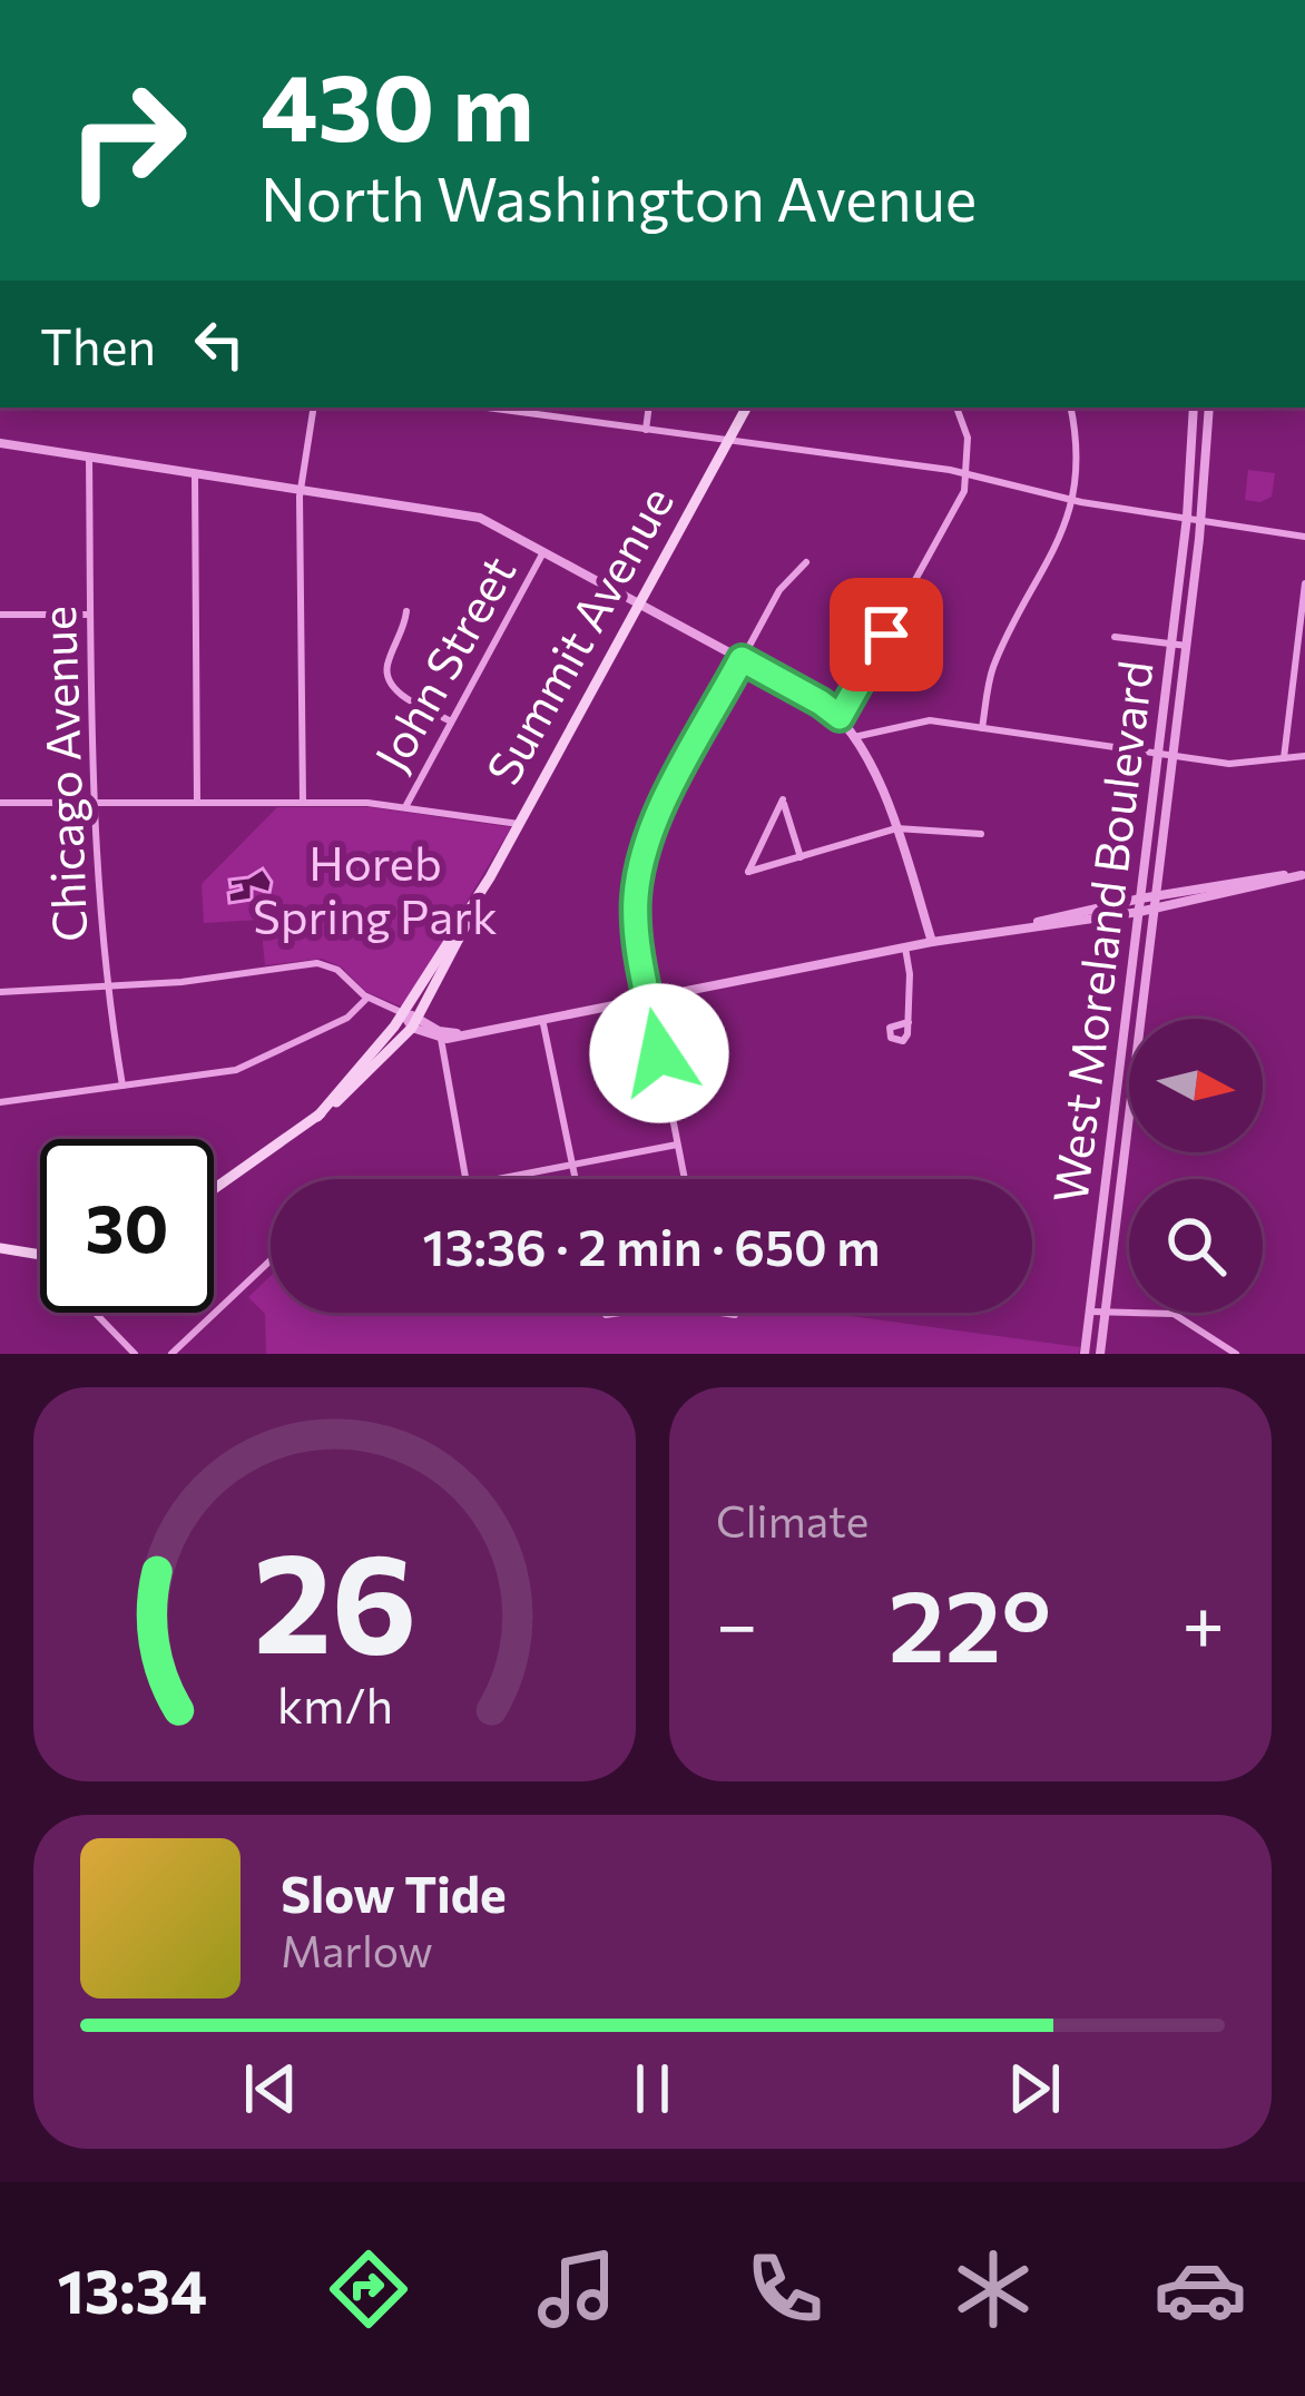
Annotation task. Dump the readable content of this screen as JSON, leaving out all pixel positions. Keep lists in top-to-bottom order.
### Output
{
  "streets": {
    "main road": ["Summit Avenue"],
    "street": ["John Street", "Chicago Avenue", "West Moreland Boulevard"]
  },
  "parks": ["Horeb Spring Park"],
  "north": "right",
  "page": {
    "turn": ["430 m", "North Washington Avenue"],
    "then": "Then",
    "limit": "30",
    "trip": "13:36 · 2 min · 650 m",
    "tile": "Climate",
    "heat": ["−", "22°", "+"],
    "song": ["Slow Tide", "Marlow"],
    "tabs": "13:34",
    "gauge": ["26", "km/h"]
  }
}
